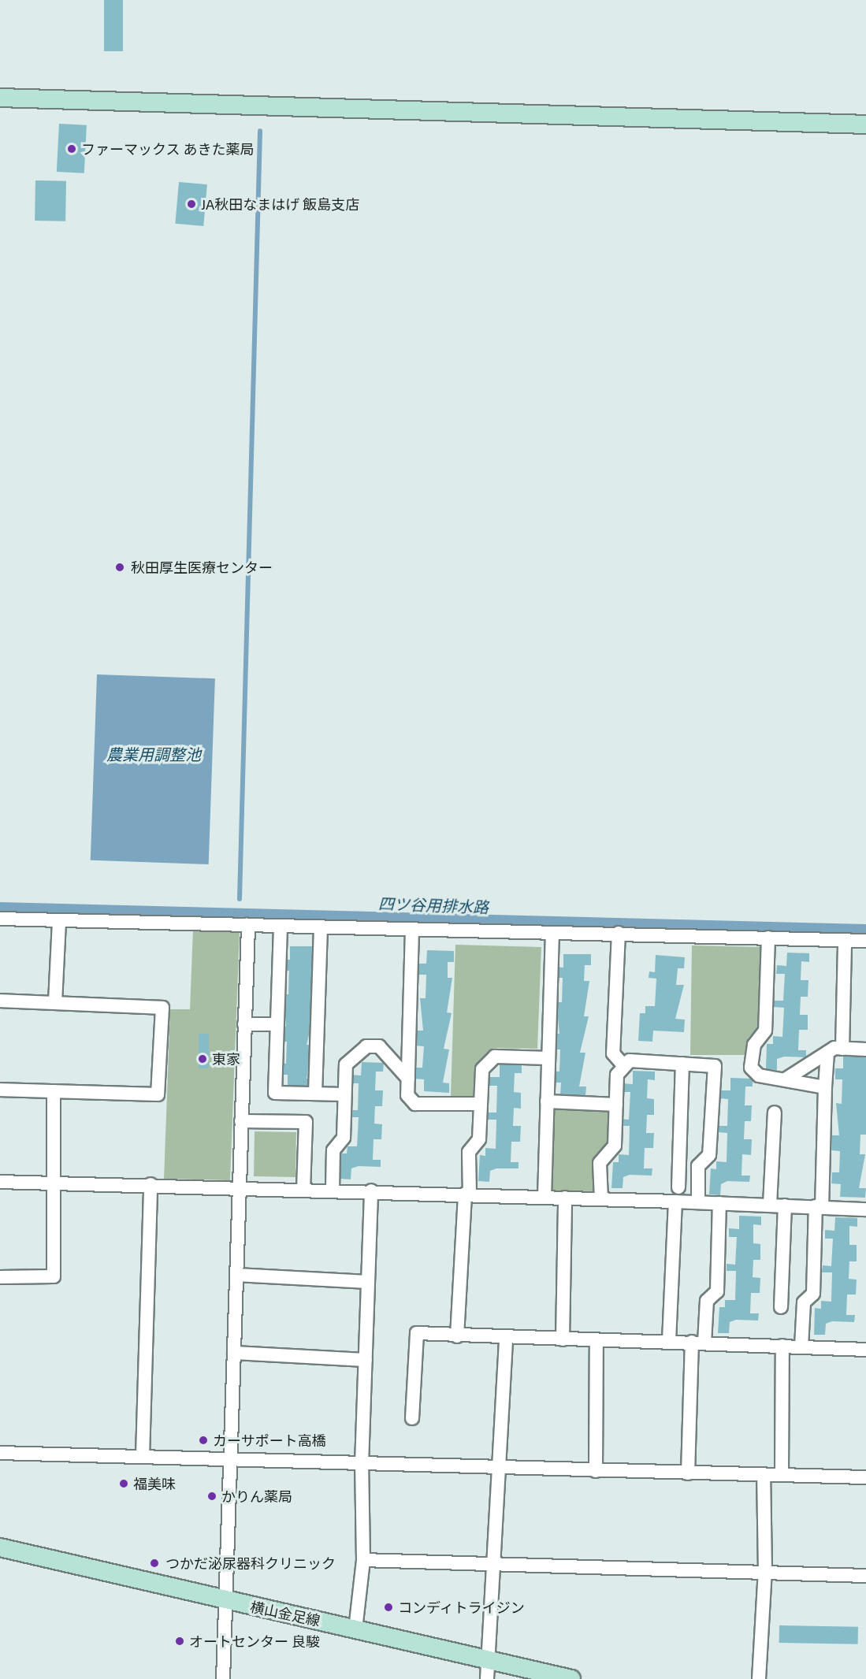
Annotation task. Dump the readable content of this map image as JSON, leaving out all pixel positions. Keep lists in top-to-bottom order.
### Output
{
  "streets": {
    "street": ["横山金足線"]
  },
  "water": ["農業用調整池", "四ツ谷用排水路"],
  "places": [
    "ファーマックス あきた薬局",
    "JA秋田なまはげ 飯島支店",
    "秋田厚生医療センター",
    "東家",
    "カーサポート高橋",
    "福美味",
    "かりん薬局",
    "つかだ泌尿器科クリニック",
    "コンディトライジン",
    "オートセンター 良駿"
  ]
}
